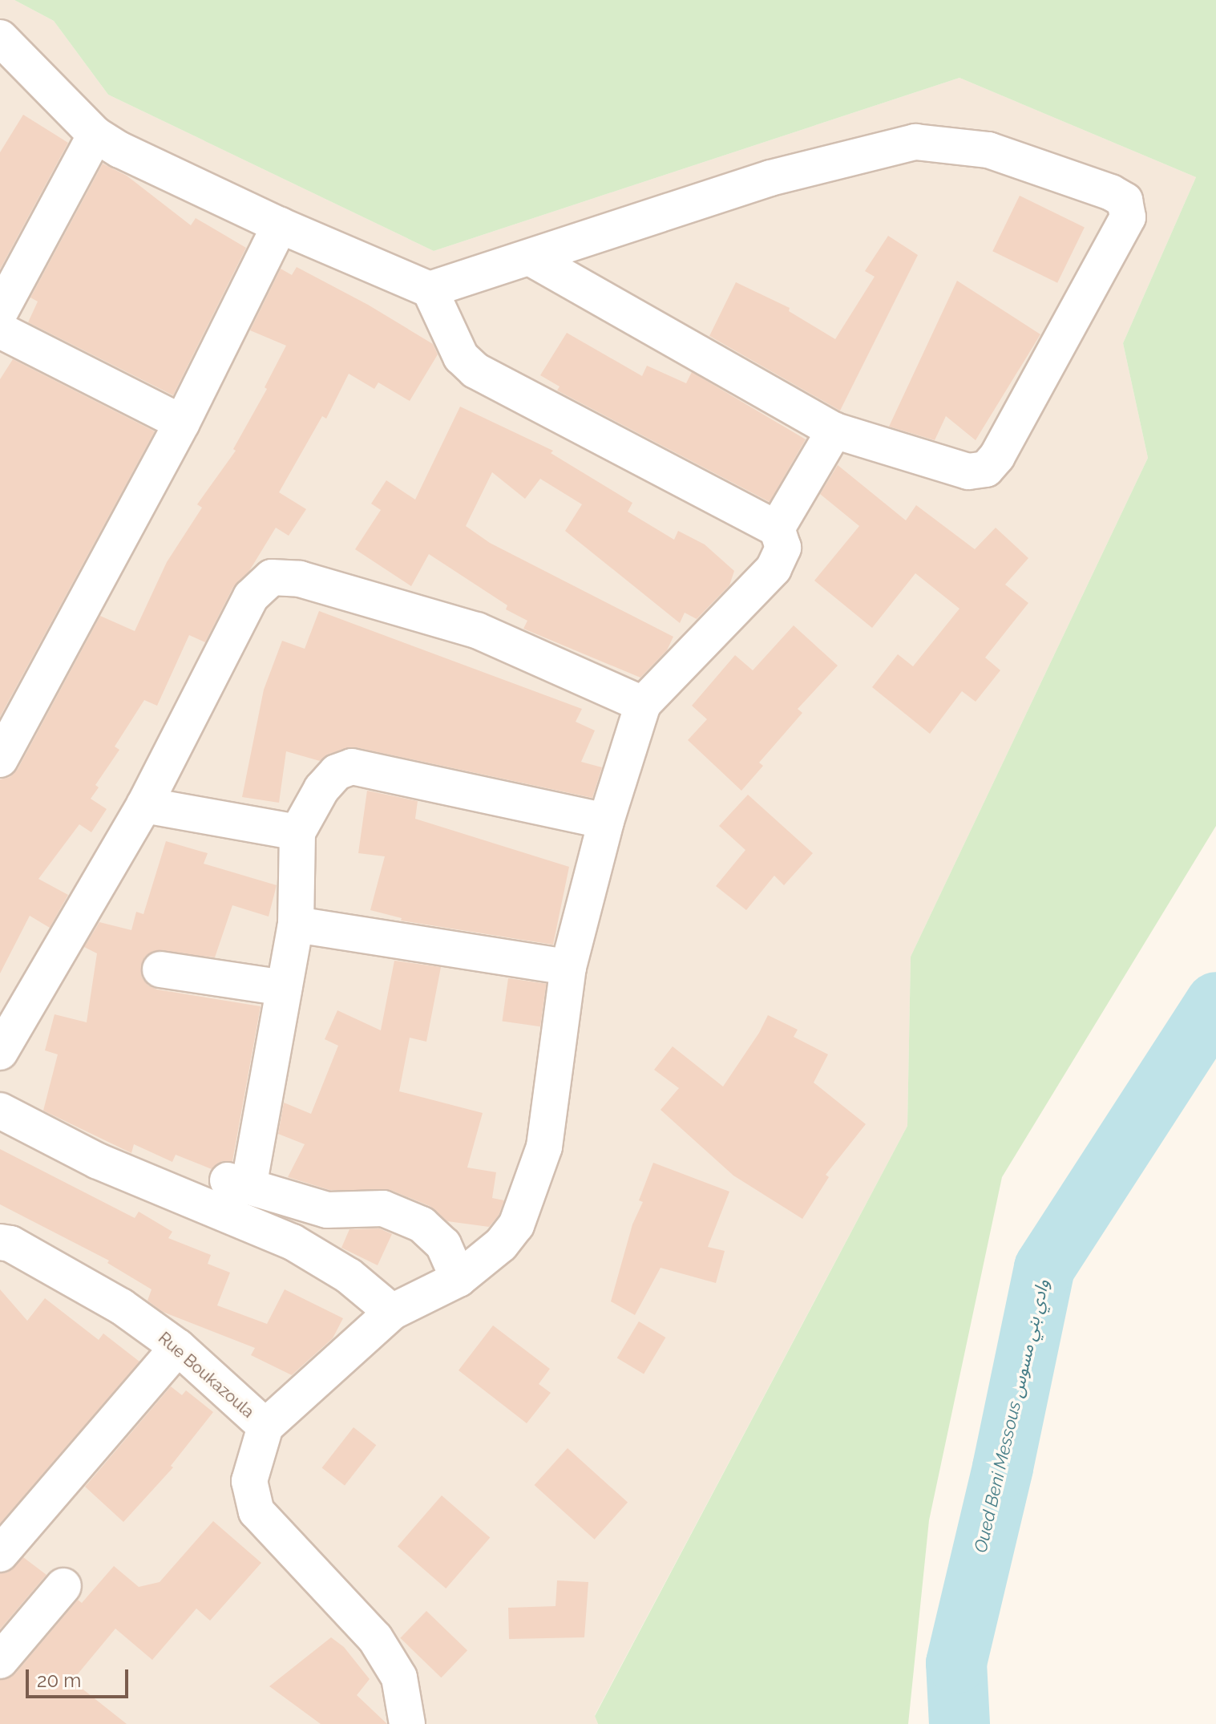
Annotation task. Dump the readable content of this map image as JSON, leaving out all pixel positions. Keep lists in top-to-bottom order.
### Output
{
  "streets": {
    "street": ["Rue Boukazoula"]
  },
  "water": ["Oued Beni Messous وادي بني مسوس"],
  "scale_bar": "20 m"
}
